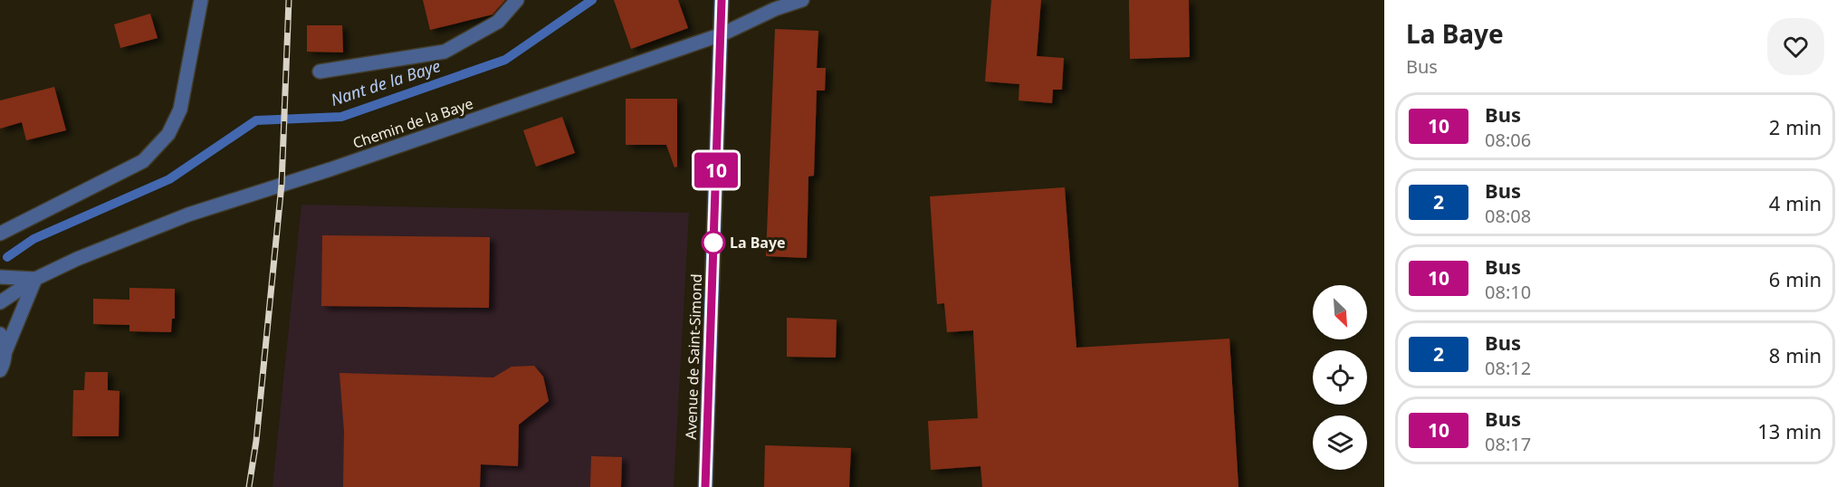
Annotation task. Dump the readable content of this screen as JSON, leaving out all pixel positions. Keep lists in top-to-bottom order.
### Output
{
  "streets": {
    "main road": ["Avenue de Saint-Simond"],
    "street": ["Chemin de la Baye"]
  },
  "crossings": [
    ["Chemin de la Baye", "Avenue de Saint-Simond"]
  ],
  "water": ["Nant de la Baye"],
  "places": ["La Baye"],
  "lines": ["bus line 10"],
  "north": "bottom right",
  "page": {
    "on_map": "10",
    "heading": ["La Baye", "Bus"],
    "list": [
      {
        "mark": "10",
        "name": "Bus",
        "note": "08:06",
        "value": "2 min"
      },
      {
        "mark": "2",
        "name": "Bus",
        "note": "08:08",
        "value": "4 min"
      },
      {
        "mark": "10",
        "name": "Bus",
        "note": "08:10",
        "value": "6 min"
      },
      {
        "mark": "2",
        "name": "Bus",
        "note": "08:12",
        "value": "8 min"
      },
      {
        "mark": "10",
        "name": "Bus",
        "note": "08:17",
        "value": "13 min"
      }
    ]
  }
}
